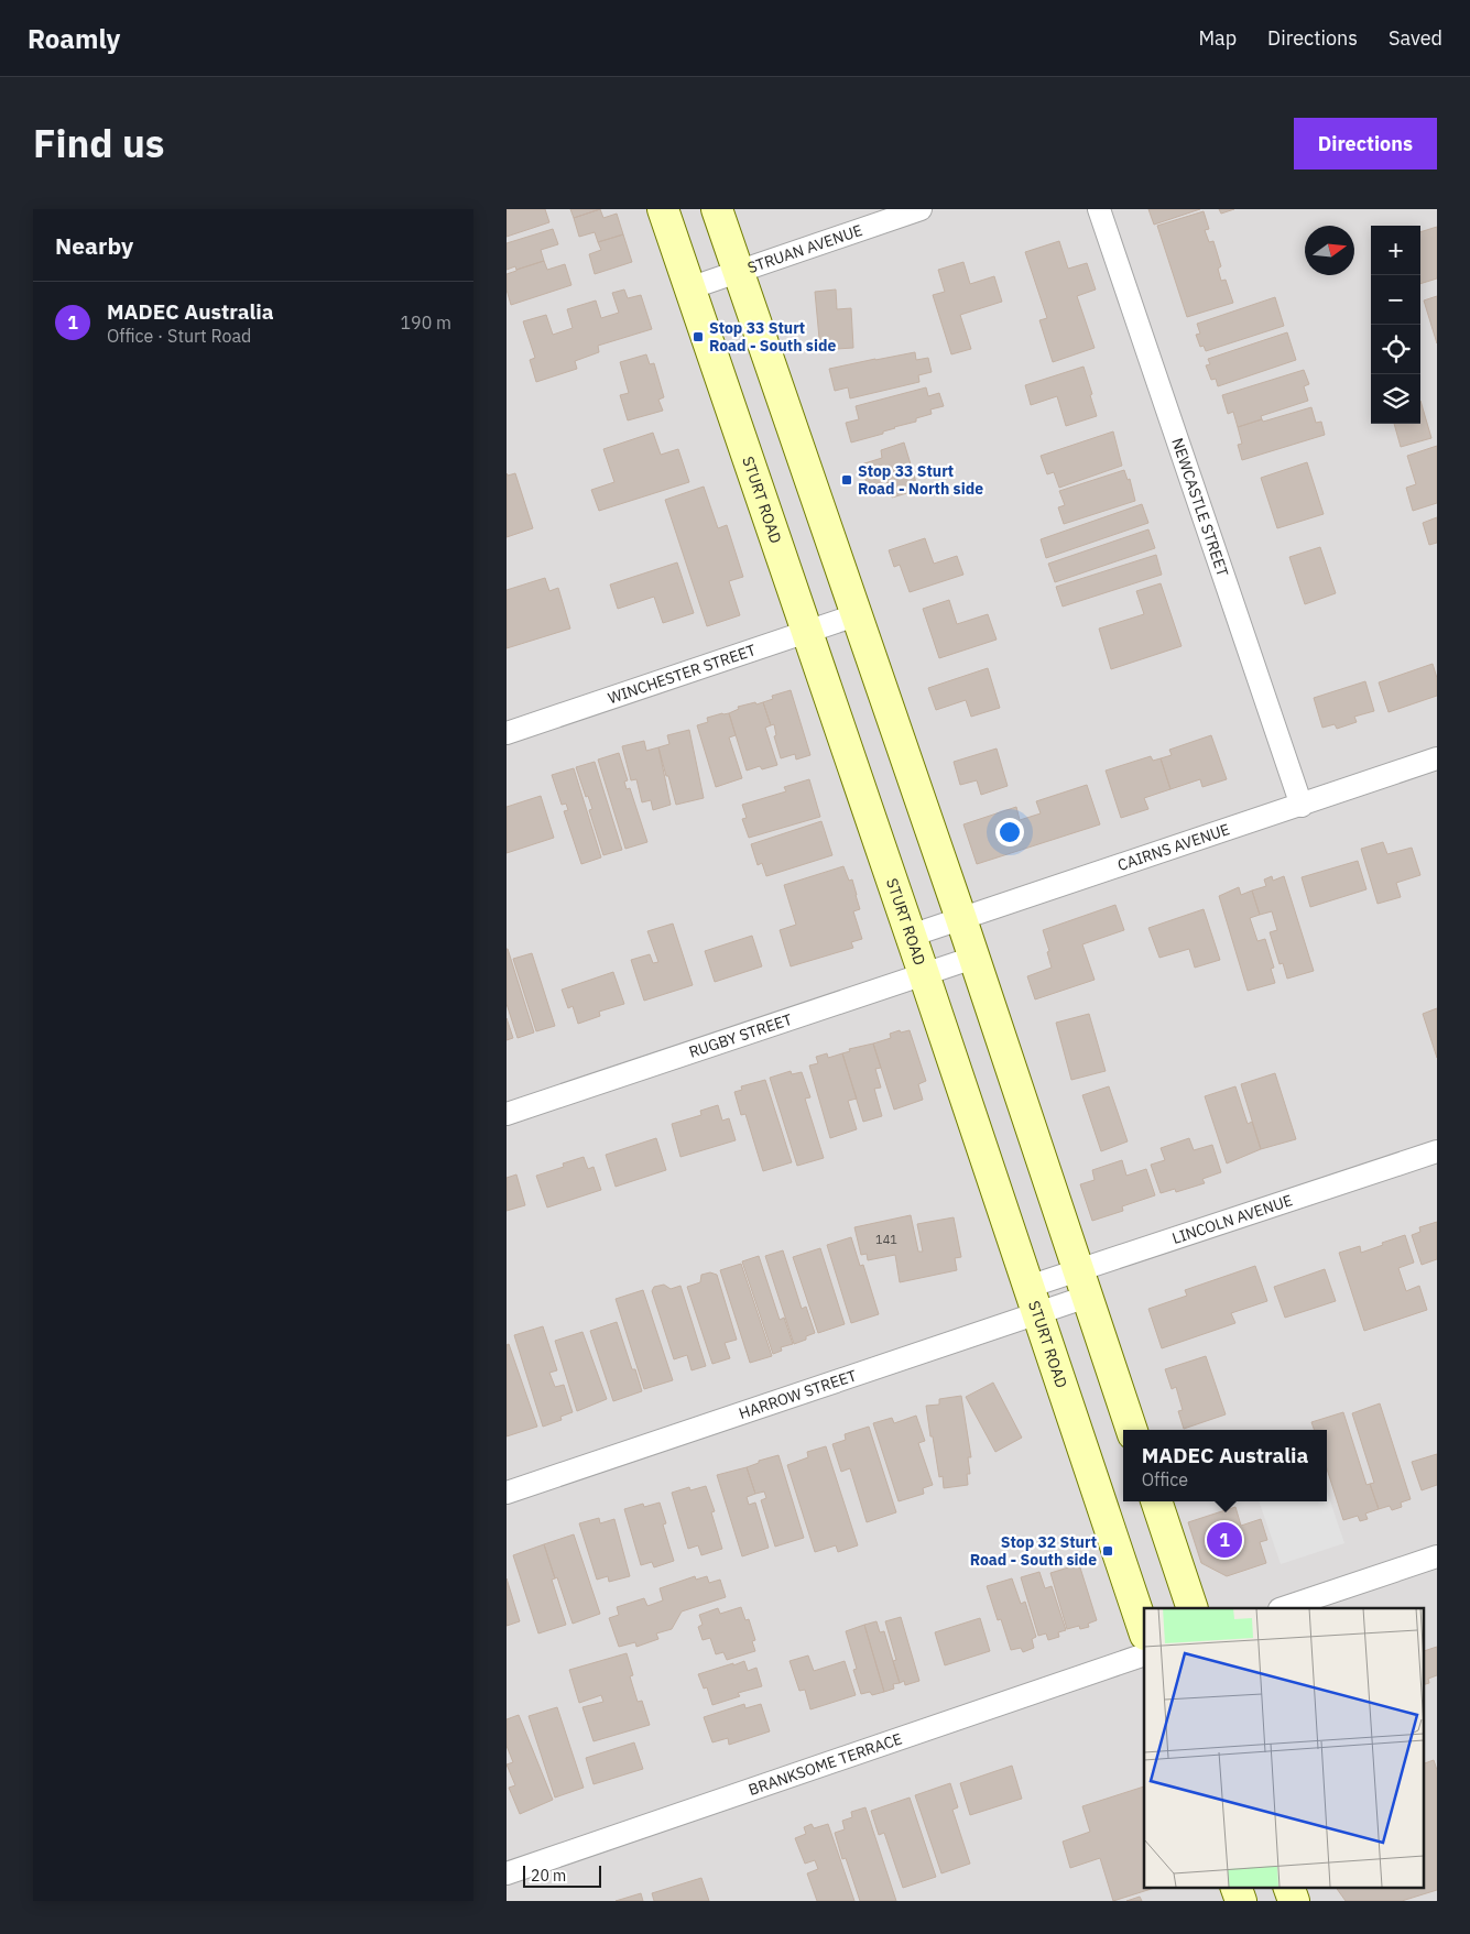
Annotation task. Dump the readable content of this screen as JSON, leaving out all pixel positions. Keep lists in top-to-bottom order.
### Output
{
  "streets": {
    "main road": ["STURT ROAD"],
    "street": [
      "STRUAN AVENUE",
      "NEWCASTLE STREET",
      "WINCHESTER STREET",
      "CAIRNS AVENUE",
      "RUGBY STREET",
      "LINCOLN AVENUE",
      "HARROW STREET",
      "BRANKSOME TERRACE"
    ]
  },
  "crossings": [
    ["STRUAN AVENUE", "STURT ROAD"],
    ["STURT ROAD", "WINCHESTER STREET"],
    ["STURT ROAD", "CAIRNS AVENUE"],
    ["STURT ROAD", "RUGBY STREET"],
    ["STURT ROAD", "LINCOLN AVENUE"],
    ["STURT ROAD", "HARROW STREET"],
    ["NEWCASTLE STREET", "CAIRNS AVENUE"],
    ["LINCOLN AVENUE", "HARROW STREET"]
  ],
  "places": {
    "transit": ["Stop 33 Sturt Road - South side", "Stop 33 Sturt Road - North side", "Stop 32 Sturt Road - South side"]
  },
  "house_numbers": ["141"],
  "scale_bar": "20 m",
  "north": "right",
  "page": {
    "header": "Roamly",
    "nav": ["Map", "Directions", "Saved"],
    "title": "Find us",
    "buttons": "Directions",
    "heading": "Nearby",
    "map_buttons": ["+", "−"],
    "list": [
      {
        "mark": "1",
        "name": "MADEC Australia",
        "note": "Office · Sturt Road",
        "value": "190 m"
      }
    ],
    "popup": ["MADEC Australia", "Office"],
    "pins": "1",
    "scale": "20 m"
  }
}
